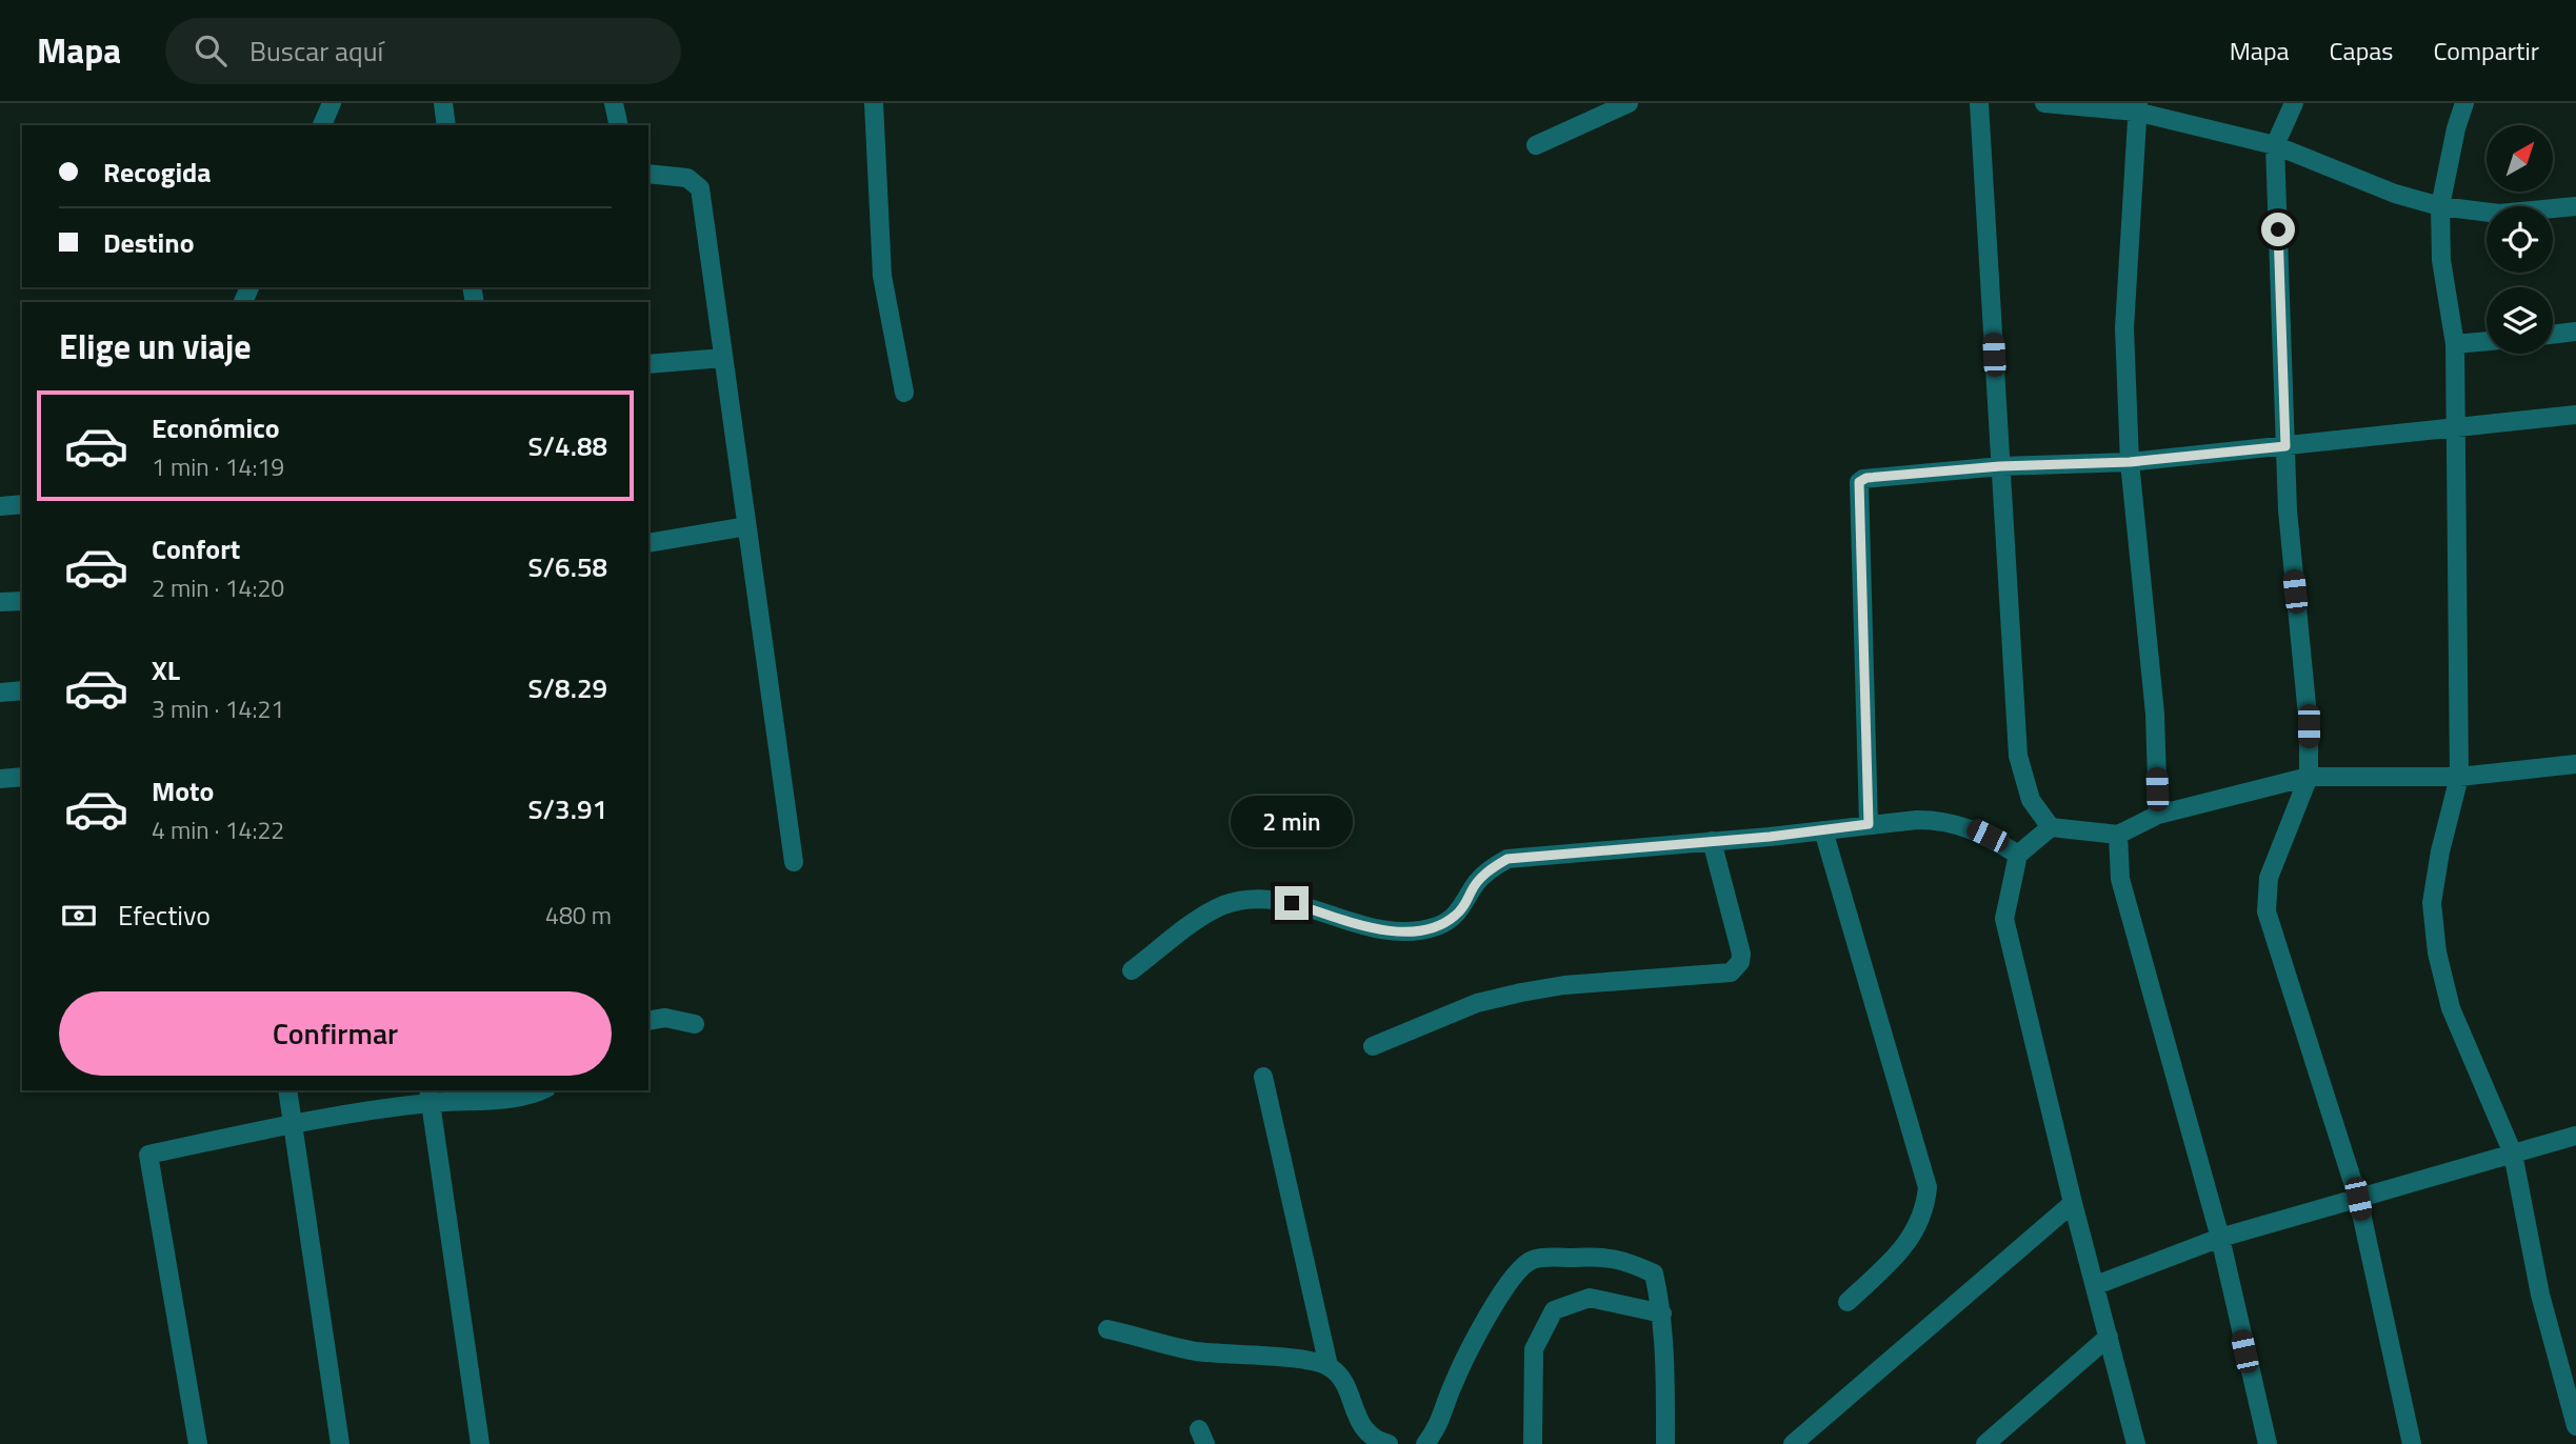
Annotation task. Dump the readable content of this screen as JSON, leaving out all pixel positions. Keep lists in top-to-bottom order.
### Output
{
  "north": "top right",
  "page": {
    "header": "Mapa",
    "search": "Buscar aquí",
    "nav": ["Mapa", "Capas", "Compartir"],
    "banner": ["Recogida", "Destino"],
    "heading": "Elige un viaje",
    "list": [
      {
        "name": "Económico",
        "note": "1 min · 14:19",
        "value": "S/4.88"
      },
      {
        "name": "Confort",
        "note": "2 min · 14:20",
        "value": "S/6.58"
      },
      {
        "name": "XL",
        "note": "3 min · 14:21",
        "value": "S/8.29"
      },
      {
        "name": "Moto",
        "note": "4 min · 14:22",
        "value": "S/3.91"
      }
    ],
    "bubble": "2 min",
    "pay": ["Efectivo", "480 m"],
    "buttons": "Confirmar"
  }
}
